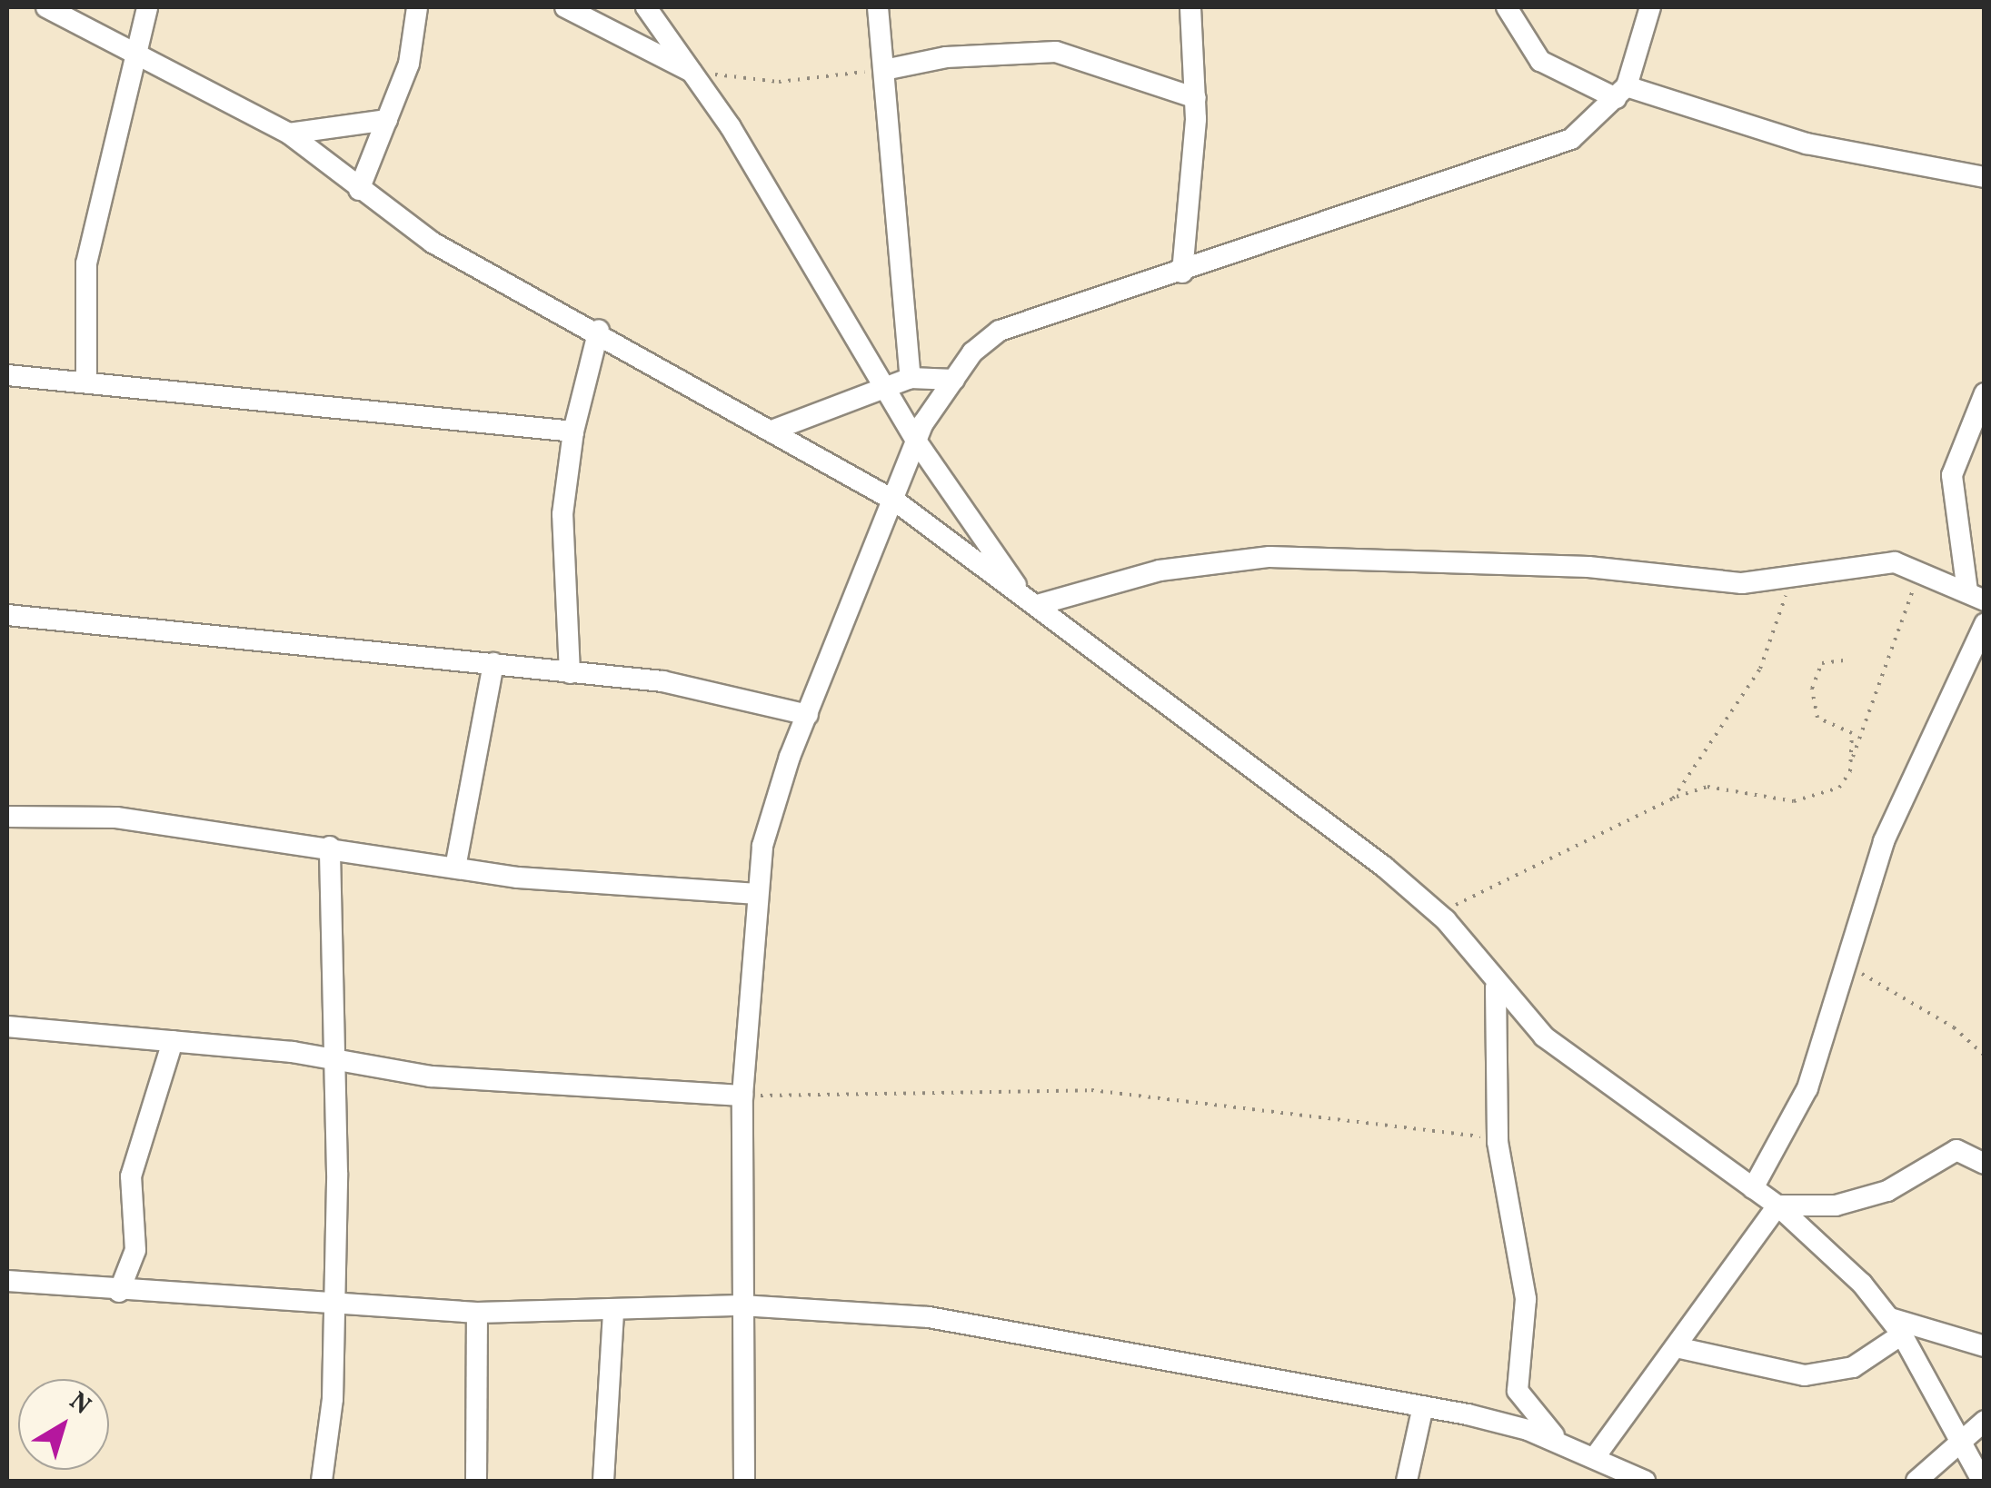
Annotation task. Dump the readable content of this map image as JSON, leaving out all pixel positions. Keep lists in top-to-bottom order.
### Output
{
  "north": "top right"
}
